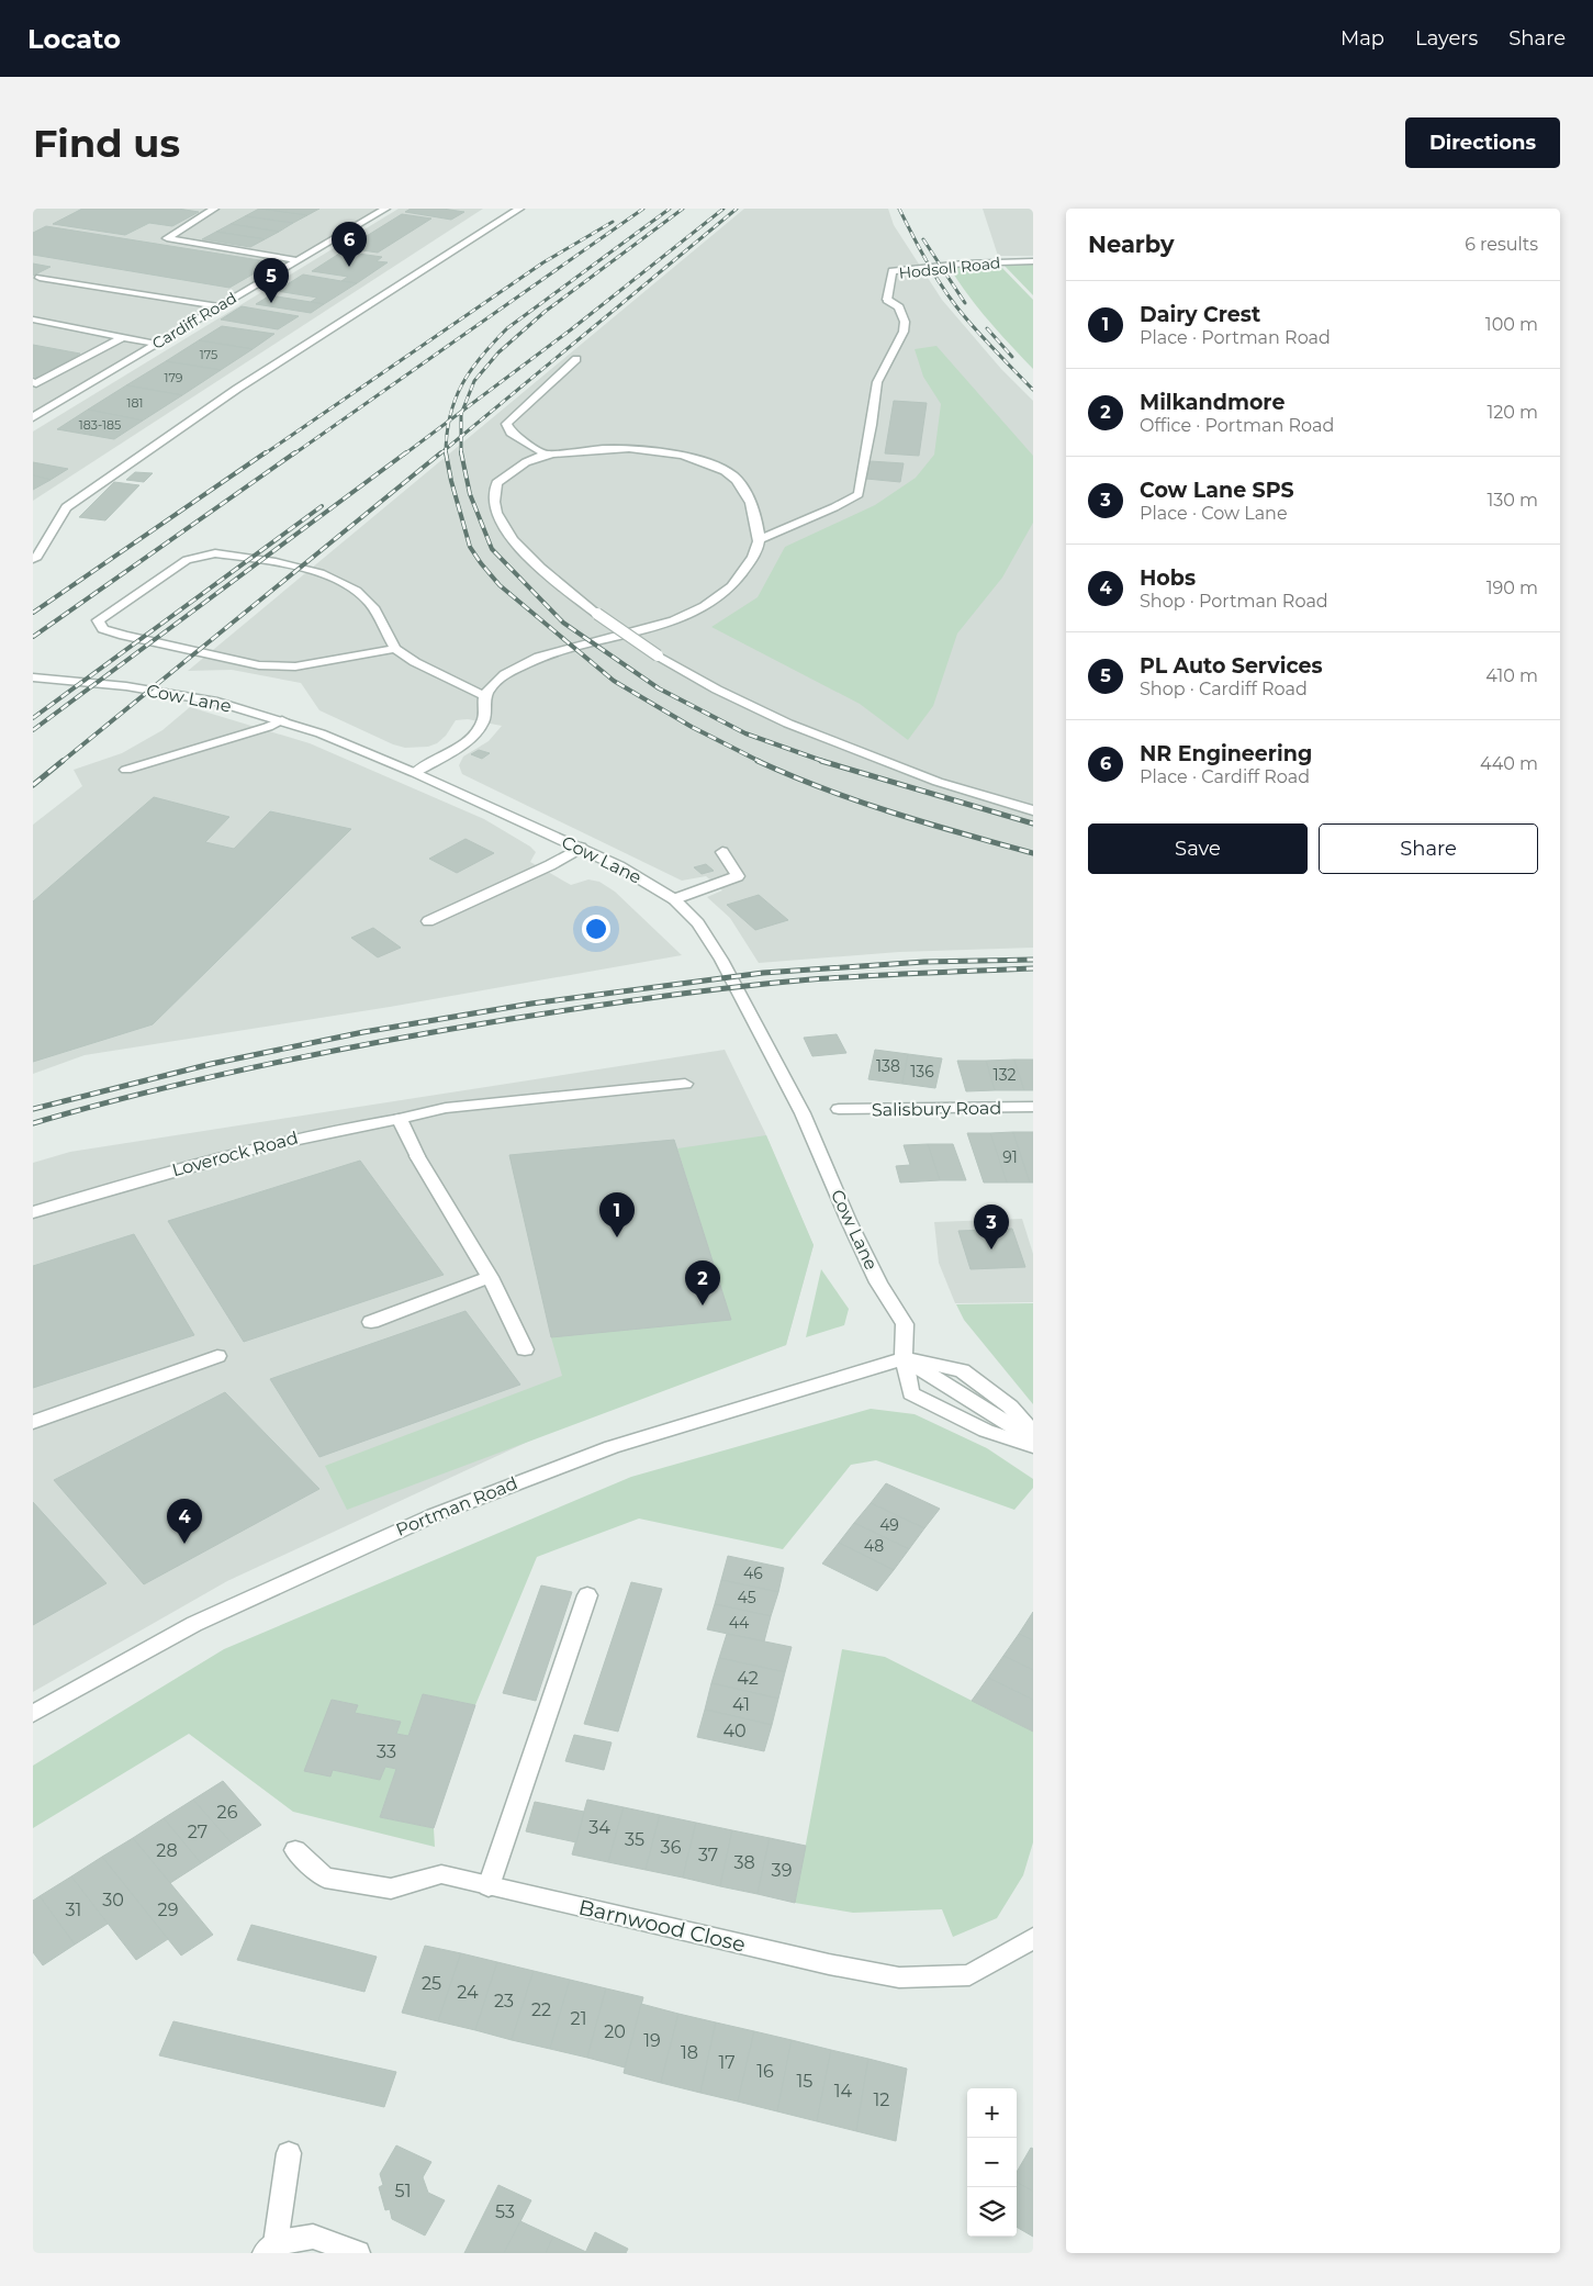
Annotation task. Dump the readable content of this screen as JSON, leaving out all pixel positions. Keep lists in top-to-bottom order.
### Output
{
  "streets": {
    "street": [
      "Hodsoll Road",
      "Cardiff Road",
      "Cow Lane",
      "Salisbury Road",
      "Loverock Road",
      "Portman Road",
      "Barnwood Close"
    ]
  },
  "crossings": [
    ["Cow Lane", "Portman Road"]
  ],
  "house_numbers": [
    "175",
    "179",
    "181",
    "183-185",
    "138",
    "136",
    "132",
    "91",
    "49",
    "48",
    "46",
    "45",
    "44",
    "42",
    "41",
    "40",
    "33",
    "26",
    "34",
    "27",
    "35",
    "36",
    "28",
    "37",
    "38",
    "39",
    "30",
    "31",
    "29",
    "25",
    "24",
    "23",
    "22",
    "21",
    "20",
    "19",
    "18",
    "17",
    "16",
    "15",
    "14",
    "12",
    "51",
    "53"
  ],
  "page": {
    "header": "Locato",
    "nav": ["Map", "Layers", "Share"],
    "buttons": [
      "Directions",
      ["Save", "Share"]
    ],
    "title": "Find us",
    "heading": ["Nearby", "6 results"],
    "pins": [
      "6",
      "5",
      "1",
      "3",
      "2",
      "4"
    ],
    "list": [
      {
        "mark": "1",
        "name": "Dairy Crest",
        "note": "Place · Portman Road",
        "value": "100 m"
      },
      {
        "mark": "2",
        "name": "Milkandmore",
        "note": "Office · Portman Road",
        "value": "120 m"
      },
      {
        "mark": "3",
        "name": "Cow Lane SPS",
        "note": "Place · Cow Lane",
        "value": "130 m"
      },
      {
        "mark": "4",
        "name": "Hobs",
        "note": "Shop · Portman Road",
        "value": "190 m"
      },
      {
        "mark": "5",
        "name": "PL Auto Services",
        "note": "Shop · Cardiff Road",
        "value": "410 m"
      },
      {
        "mark": "6",
        "name": "NR Engineering",
        "note": "Place · Cardiff Road",
        "value": "440 m"
      }
    ],
    "map_buttons": ["+", "−"]
  }
}
